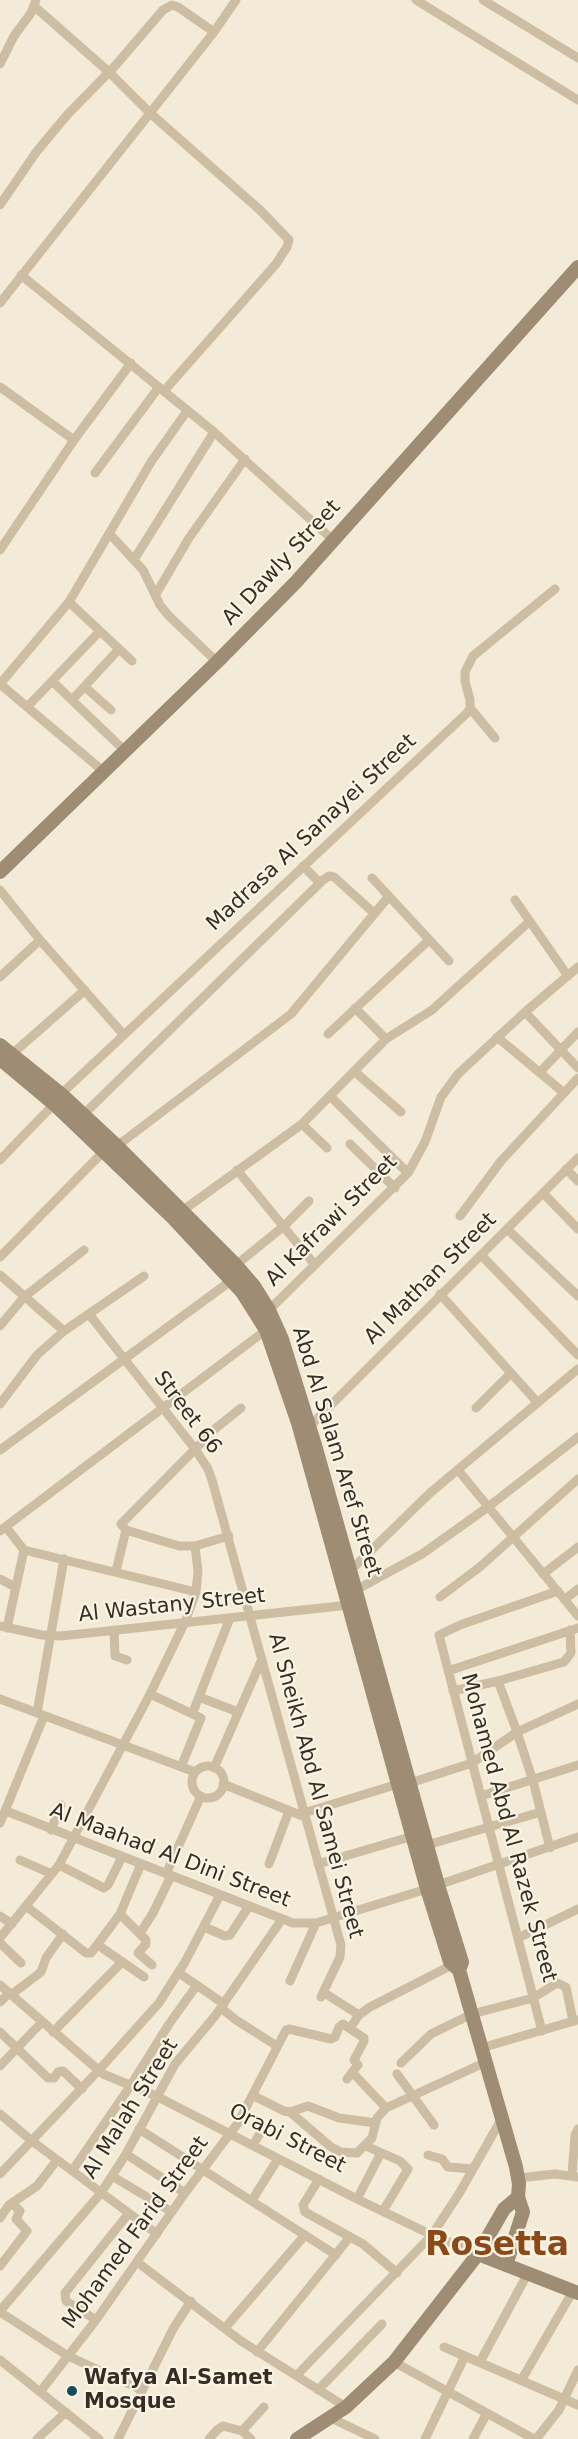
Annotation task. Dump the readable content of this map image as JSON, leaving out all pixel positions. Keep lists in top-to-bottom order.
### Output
{
  "streets": {
    "street": [
      "Al Dawly Street",
      "Madrasa Al Sanayei Street",
      "Al Kafrawi Street",
      "Al Mathan Street",
      "Street 66",
      "Abd Al Salam Aref Street",
      "Al Wastany Street",
      "Al Sheikh Abd Al Samei Street",
      "Mohamed Abd Al Razek Street",
      "Al Maahad Al Dini Street",
      "Al Malah Street",
      "Orabi Street",
      "Mohamed Farid Street"
    ]
  },
  "crossings": [
    ["Madrasa Al Sanayei Street", "Abd Al Salam Aref Street"],
    ["Al Kafrawi Street", "Abd Al Salam Aref Street"],
    ["Al Mathan Street", "Abd Al Salam Aref Street"],
    ["Street 66", "Al Wastany Street"],
    ["Street 66", "Al Sheikh Abd Al Samei Street"],
    ["Abd Al Salam Aref Street", "Al Wastany Street"],
    ["Abd Al Salam Aref Street", "Al Maahad Al Dini Street"],
    ["Abd Al Salam Aref Street", "Orabi Street"],
    ["Al Wastany Street", "Al Sheikh Abd Al Samei Street"],
    ["Al Sheikh Abd Al Samei Street", "Al Maahad Al Dini Street"],
    ["Mohamed Abd Al Razek Street", "Al Maahad Al Dini Street"],
    ["Al Maahad Al Dini Street", "Al Malah Street"],
    ["Al Malah Street", "Orabi Street"],
    ["Orabi Street", "Mohamed Farid Street"]
  ],
  "districts": ["Rosetta"],
  "places": ["Wafya Al-Samet Mosque"]
}
